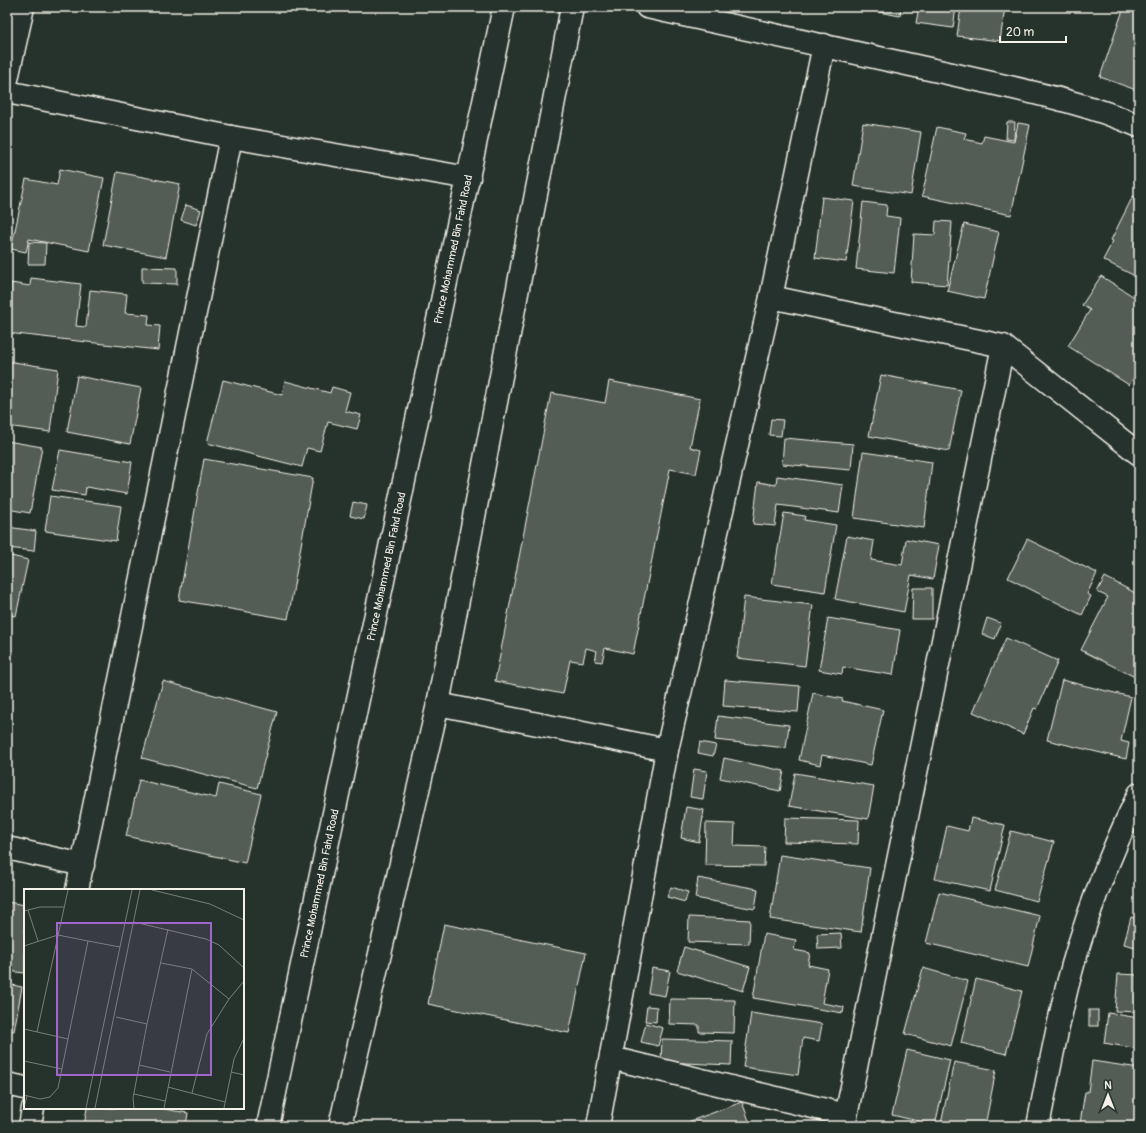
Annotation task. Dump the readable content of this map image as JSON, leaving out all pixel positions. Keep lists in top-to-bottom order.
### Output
{
  "streets": {
    "street": ["Prince Mohammed Bin Fahd Road"]
  },
  "scale_bar": "20 m",
  "north": "top"
}
